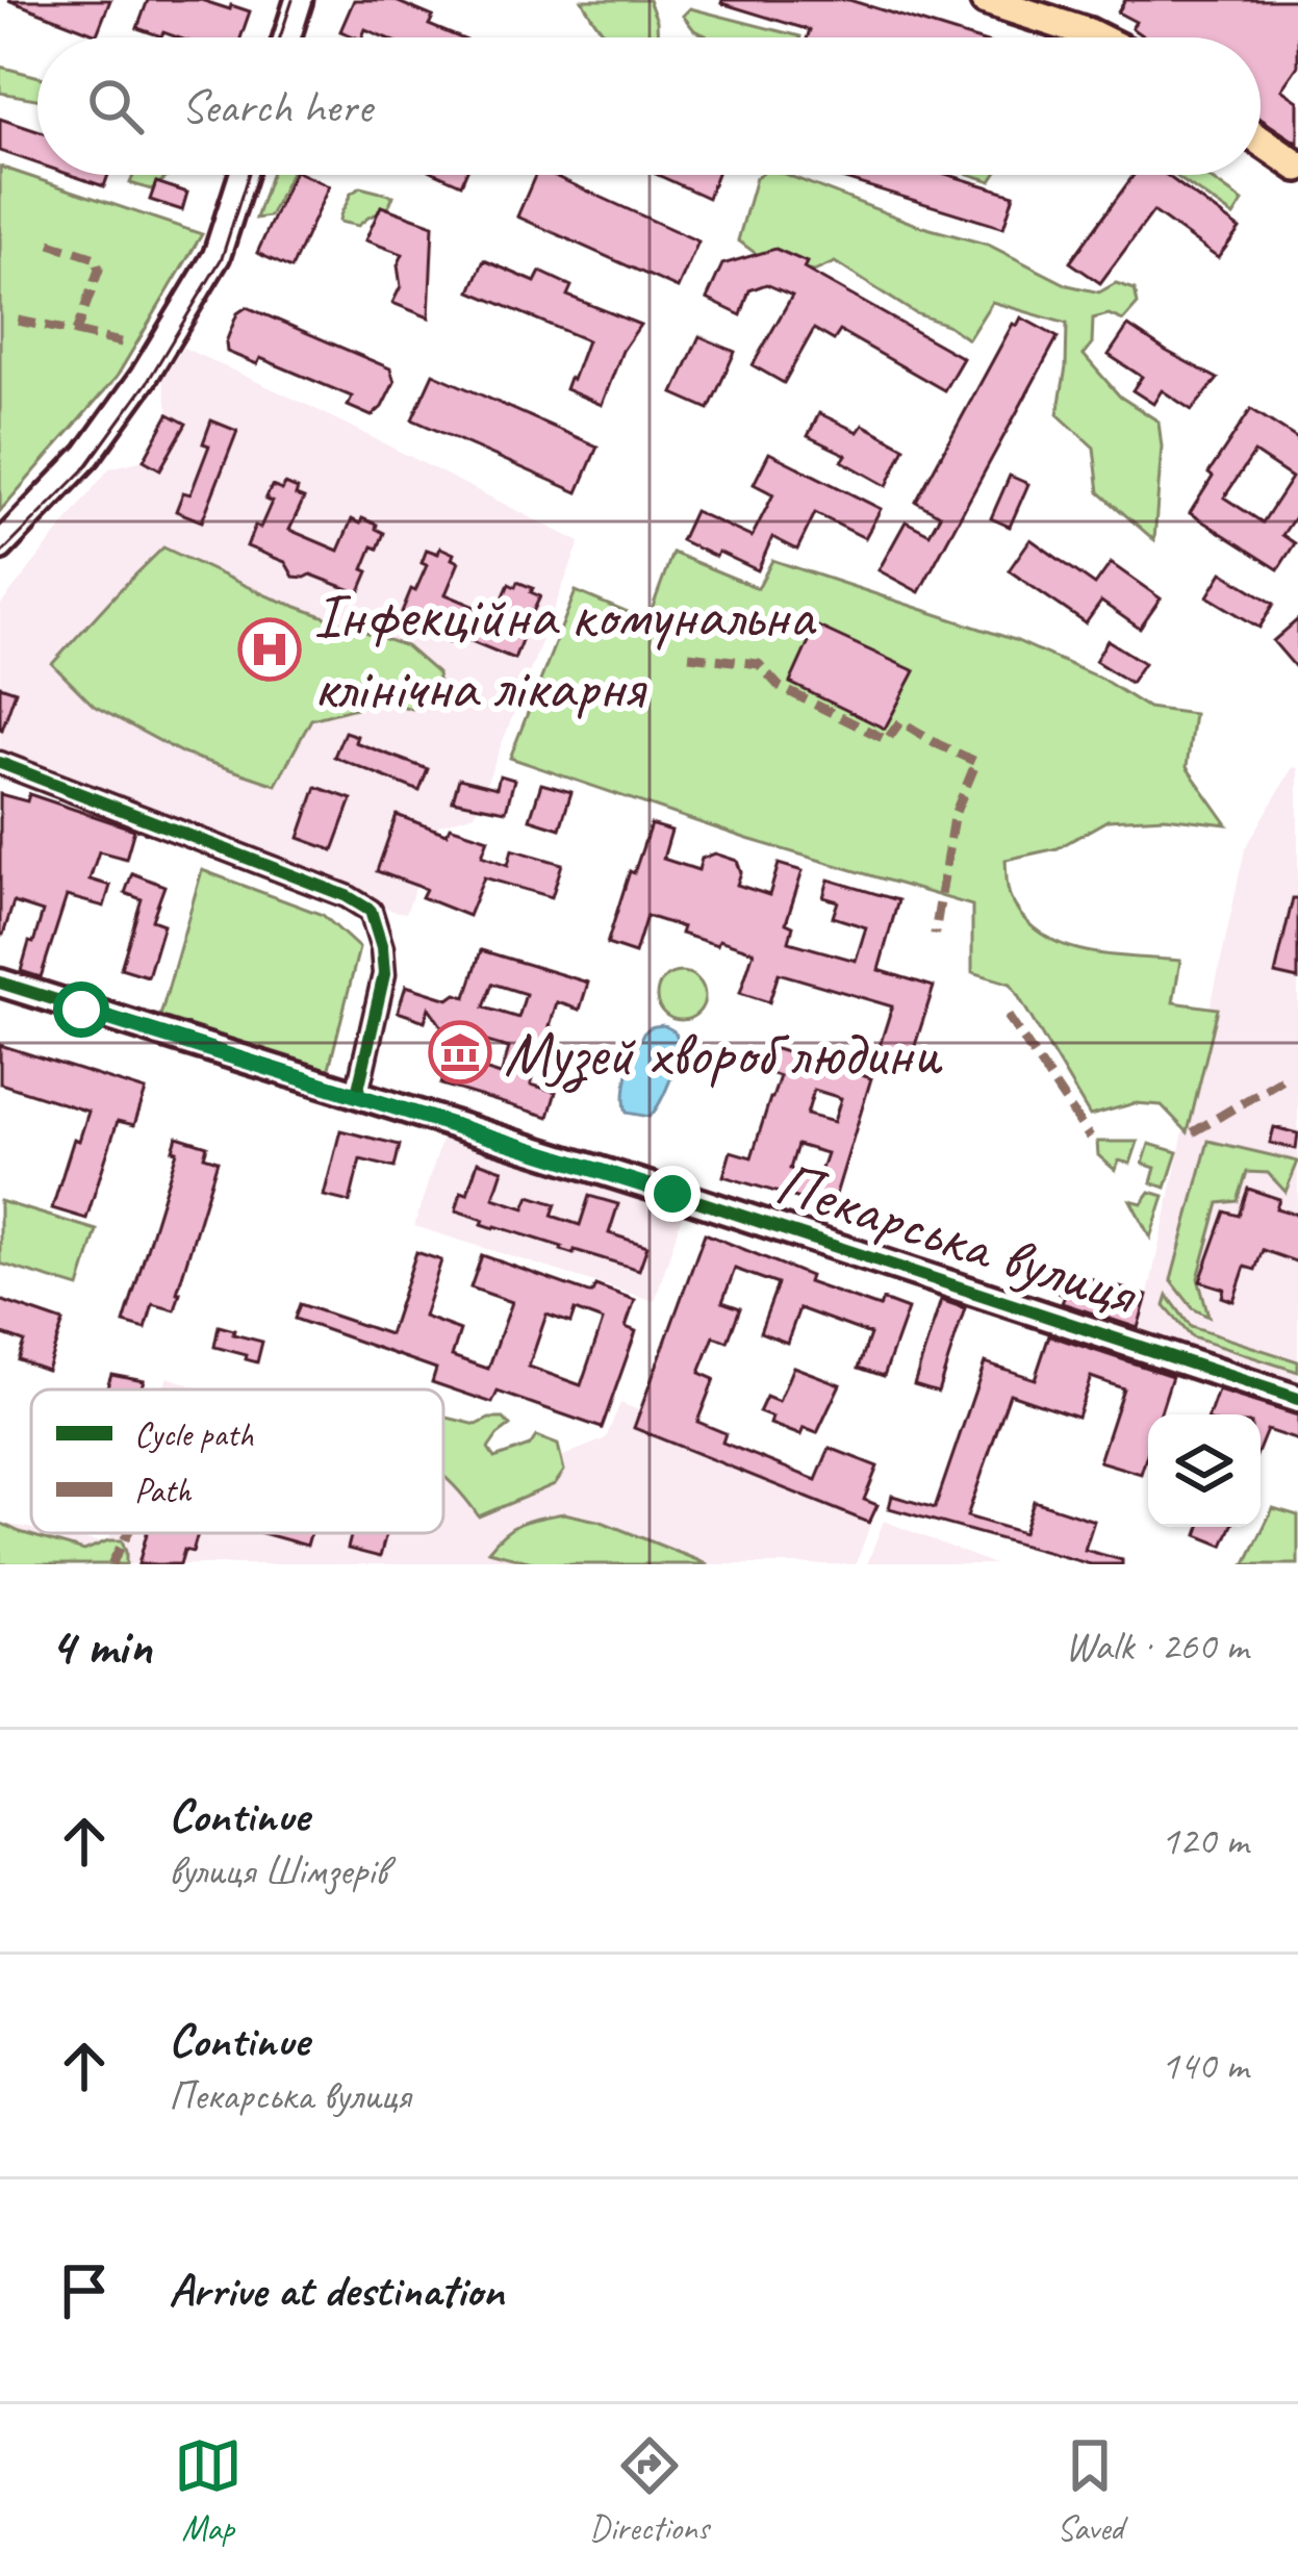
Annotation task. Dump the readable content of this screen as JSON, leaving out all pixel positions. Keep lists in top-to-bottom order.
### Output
{
  "streets": {
    "street": ["Пекарська вулиця"]
  },
  "places": {
    "hospital": ["Інфекційна комунальна клінічна лікарня"],
    "museum": ["Музей хвороб людини"]
  },
  "legend": ["Cycle path", "Path"],
  "page": {
    "search": "Search here",
    "heading": ["4 min", "Walk · 260 m"],
    "list": [
      ["Continue", "вулиця Шімзерів", "120 m"],
      ["Continue", "Пекарська вулиця", "140 m"],
      "Arrive at destination"
    ],
    "nav": ["Map", "Directions", "Saved"]
  }
}
